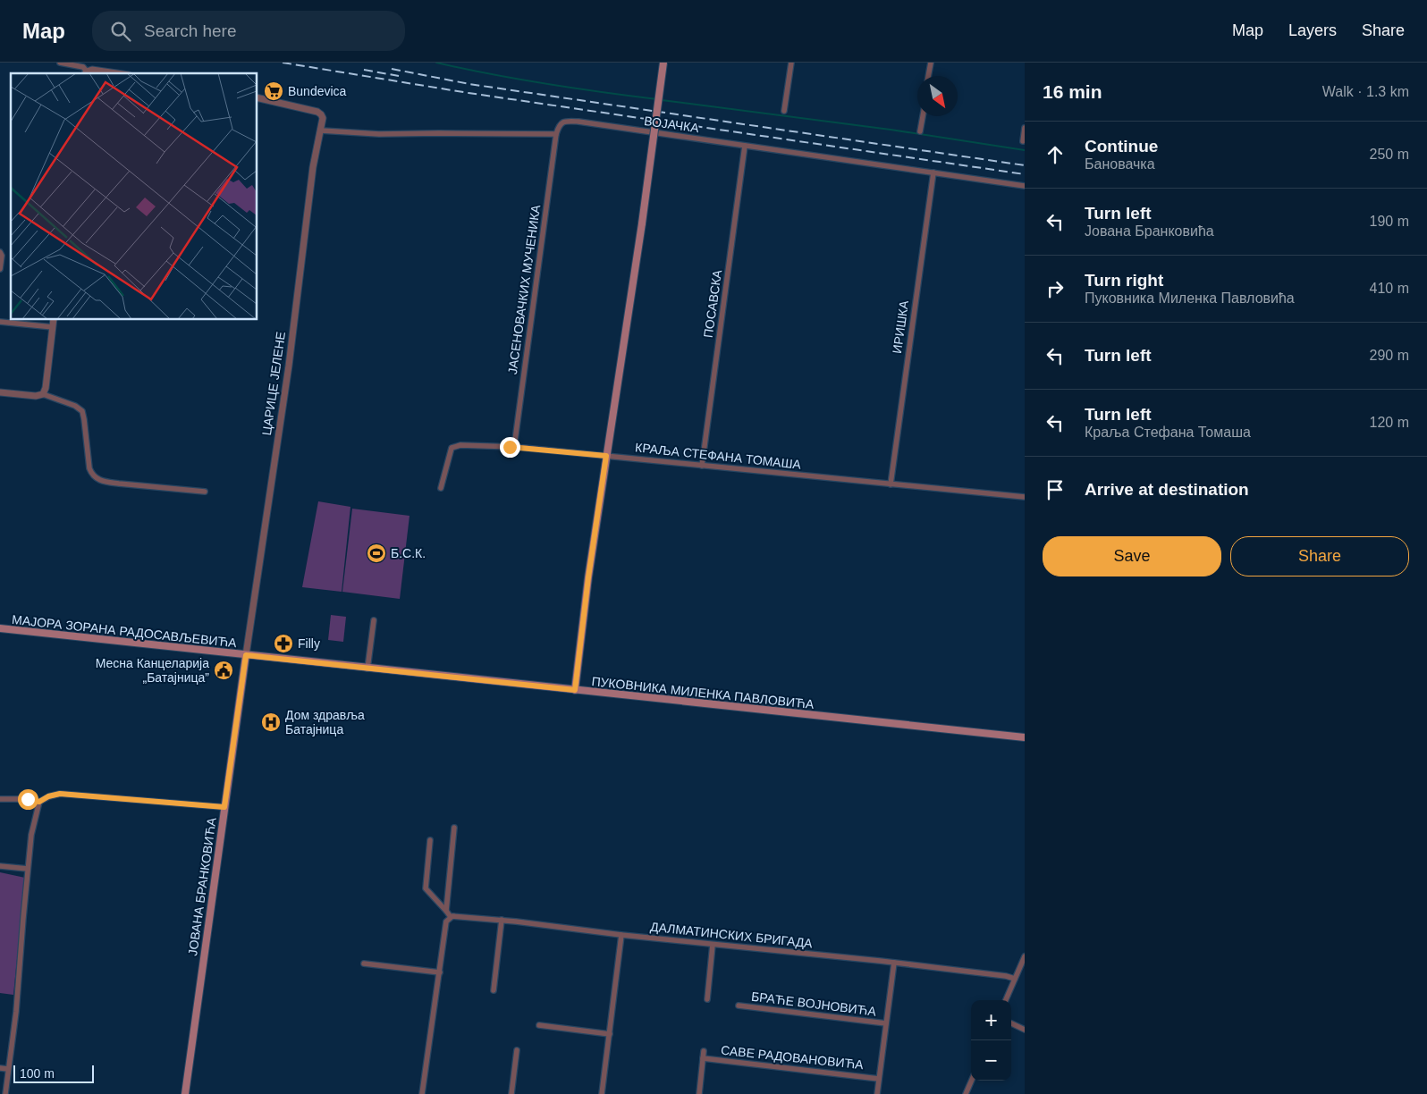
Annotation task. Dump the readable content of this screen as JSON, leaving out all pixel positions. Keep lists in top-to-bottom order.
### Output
{
  "streets": {
    "main road": ["МАЈОРА ЗОРАНА РАДОСАВЉЕВИЋА", "ПУКОВНИКА МИЛЕНКА ПАВЛОВИЋА", "ЈОВАНА БРАНКОВИЋА"],
    "street": [
      "ВОЈАЧКА",
      "ЈАСЕНОВАЧКИХ МУЧЕНИКА",
      "ПОСАВСКА",
      "ИРИШКА",
      "ЦАРИЦЕ ЈЕЛЕНЕ",
      "КРАЉА СТЕФАНА ТОМАША",
      "ДАЛМАТИНСКИХ БРИГАДА",
      "БРАЋЕ ВОЈНОВИЋА",
      "САВЕ РАДОВАНОВИЋА"
    ]
  },
  "crossings": [
    ["ВОЈАЧКА", "ЈАСЕНОВАЧКИХ МУЧЕНИКА"],
    ["ВОЈАЧКА", "ПОСАВСКА"],
    ["ВОЈАЧКА", "ИРИШКА"],
    ["ЈАСЕНОВАЧКИХ МУЧЕНИКА", "КРАЉА СТЕФАНА ТОМАША"],
    ["ПОСАВСКА", "КРАЉА СТЕФАНА ТОМАША"],
    ["ИРИШКА", "КРАЉА СТЕФАНА ТОМАША"],
    ["ЦАРИЦЕ ЈЕЛЕНЕ", "МАЈОРА ЗОРАНА РАДОСАВЉЕВИЋА"],
    ["ЦАРИЦЕ ЈЕЛЕНЕ", "ПУКОВНИКА МИЛЕНКА ПАВЛОВИЋА"],
    ["ЦАРИЦЕ ЈЕЛЕНЕ", "ЈОВАНА БРАНКОВИЋА"],
    ["МАЈОРА ЗОРАНА РАДОСАВЉЕВИЋА", "ПУКОВНИКА МИЛЕНКА ПАВЛОВИЋА"],
    ["МАЈОРА ЗОРАНА РАДОСАВЉЕВИЋА", "ЈОВАНА БРАНКОВИЋА"],
    ["ПУКОВНИКА МИЛЕНКА ПАВЛОВИЋА", "ЈОВАНА БРАНКОВИЋА"]
  ],
  "places": {
    "supermarket": ["Bundevica"],
    "sports": ["Б.С.К."],
    "pharmacy": ["Filly"],
    "public building": ["Месна Канцеларија „Батајница”"],
    "hospital": ["Дом здравља Батајница"]
  },
  "scale_bar": "100 m",
  "north": "bottom right",
  "page": {
    "header": "Map",
    "search": "Search here",
    "nav": ["Map", "Layers", "Share"],
    "heading": ["16 min", "Walk · 1.3 km"],
    "list": [
      ["Continue", "Бановачка", "250 m"],
      ["Turn left", "Јована Бранковића", "190 m"],
      ["Turn right", "Пуковника Миленка Павловића", "410 m"],
      ["Turn left", "290 m"],
      ["Turn left", "Краља Стефана Томаша", "120 m"],
      "Arrive at destination"
    ],
    "buttons": ["Save", "Share"],
    "map_buttons": ["+", "−"],
    "scale": "100 m"
  }
}
